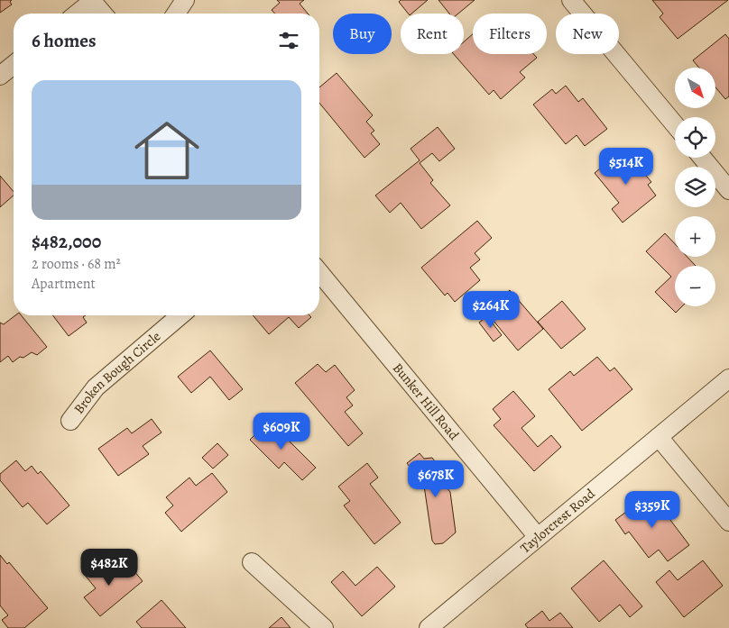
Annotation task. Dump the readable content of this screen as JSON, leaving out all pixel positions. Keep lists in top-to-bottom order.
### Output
{
  "streets": {
    "street": ["Broken Bough Circle", "Bunker Hill Road", "Taylorcrest Road"]
  },
  "crossings": [
    ["Bunker Hill Road", "Taylorcrest Road"]
  ],
  "north": "bottom right",
  "page": {
    "chip": [
      "Buy",
      "Rent",
      "Filters",
      "New"
    ],
    "heading": "6 homes",
    "map_buttons": ["+", "−"],
    "list": [
      {
        "name": "$482,000",
        "note": "2 rooms · 68 m² · Apartment"
      }
    ],
    "price": [
      "$514K",
      "$264K",
      "$609K",
      "$678K",
      "$359K",
      "$482K"
    ]
  }
}
